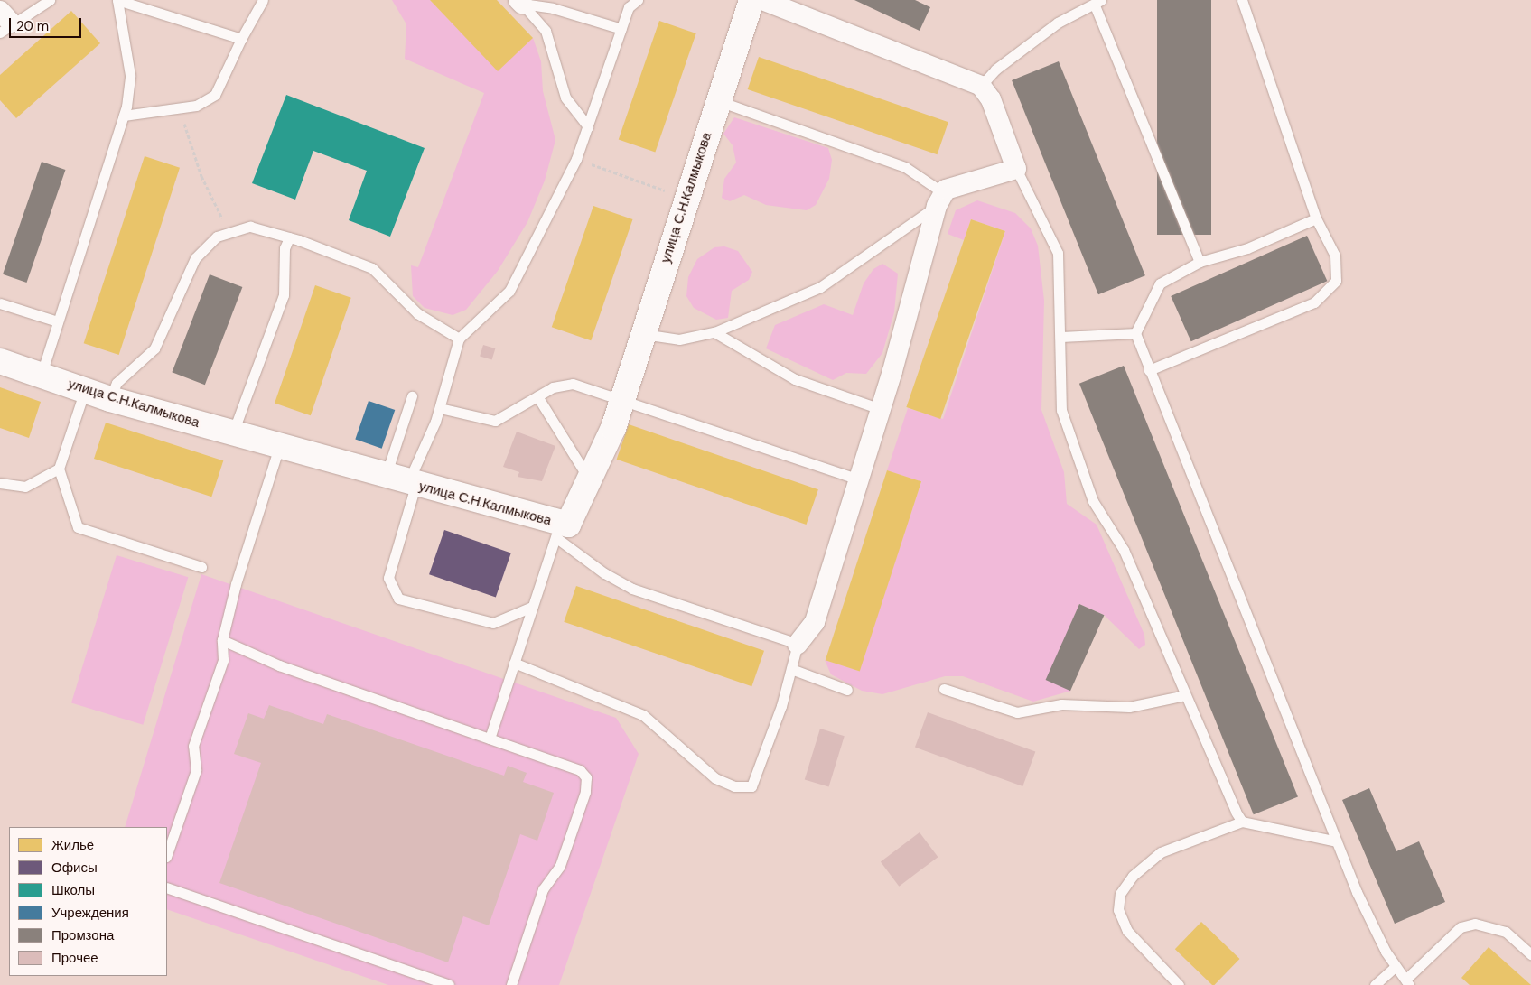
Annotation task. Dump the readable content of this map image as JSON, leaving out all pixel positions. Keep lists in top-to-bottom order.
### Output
{
  "streets": {
    "street": ["улица С.Н.Калмыкова"]
  },
  "legend": [
    "Жильё",
    "Офисы",
    "Школы",
    "Учреждения",
    "Промзона",
    "Прочее"
  ],
  "scale_bar": "20 m"
}
